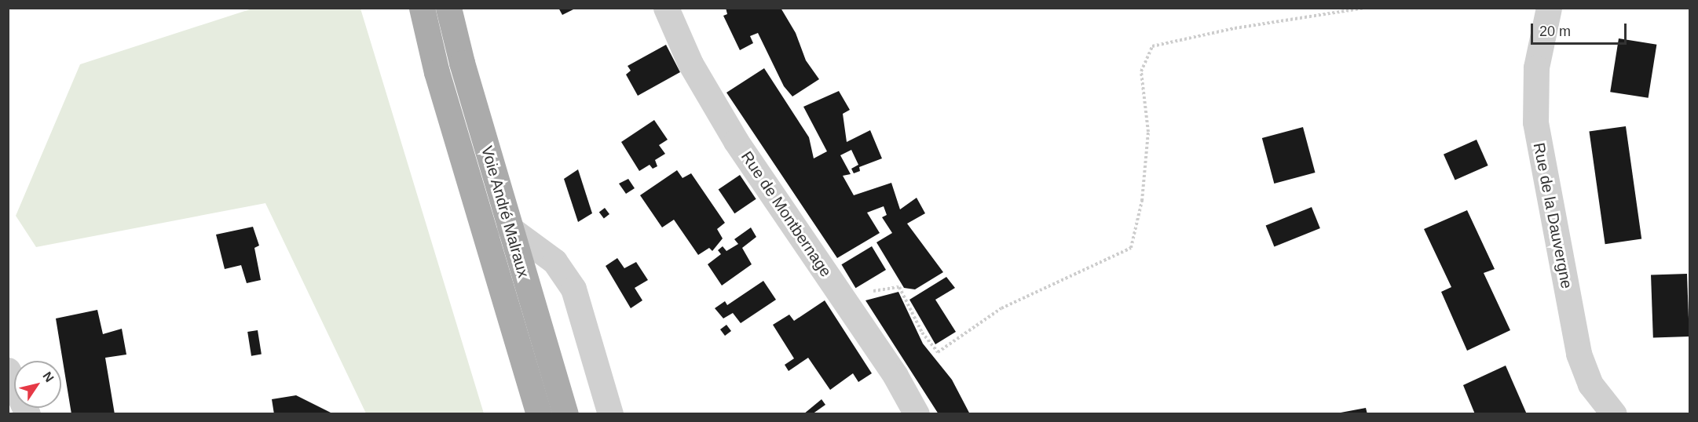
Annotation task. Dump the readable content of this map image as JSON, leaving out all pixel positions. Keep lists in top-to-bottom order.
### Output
{
  "streets": {
    "main road": ["Voie André Malraux"],
    "street": ["Rue de Montbernage", "Rue de la Dauvergne"]
  },
  "scale_bar": "20 m",
  "north": "top right"
}
